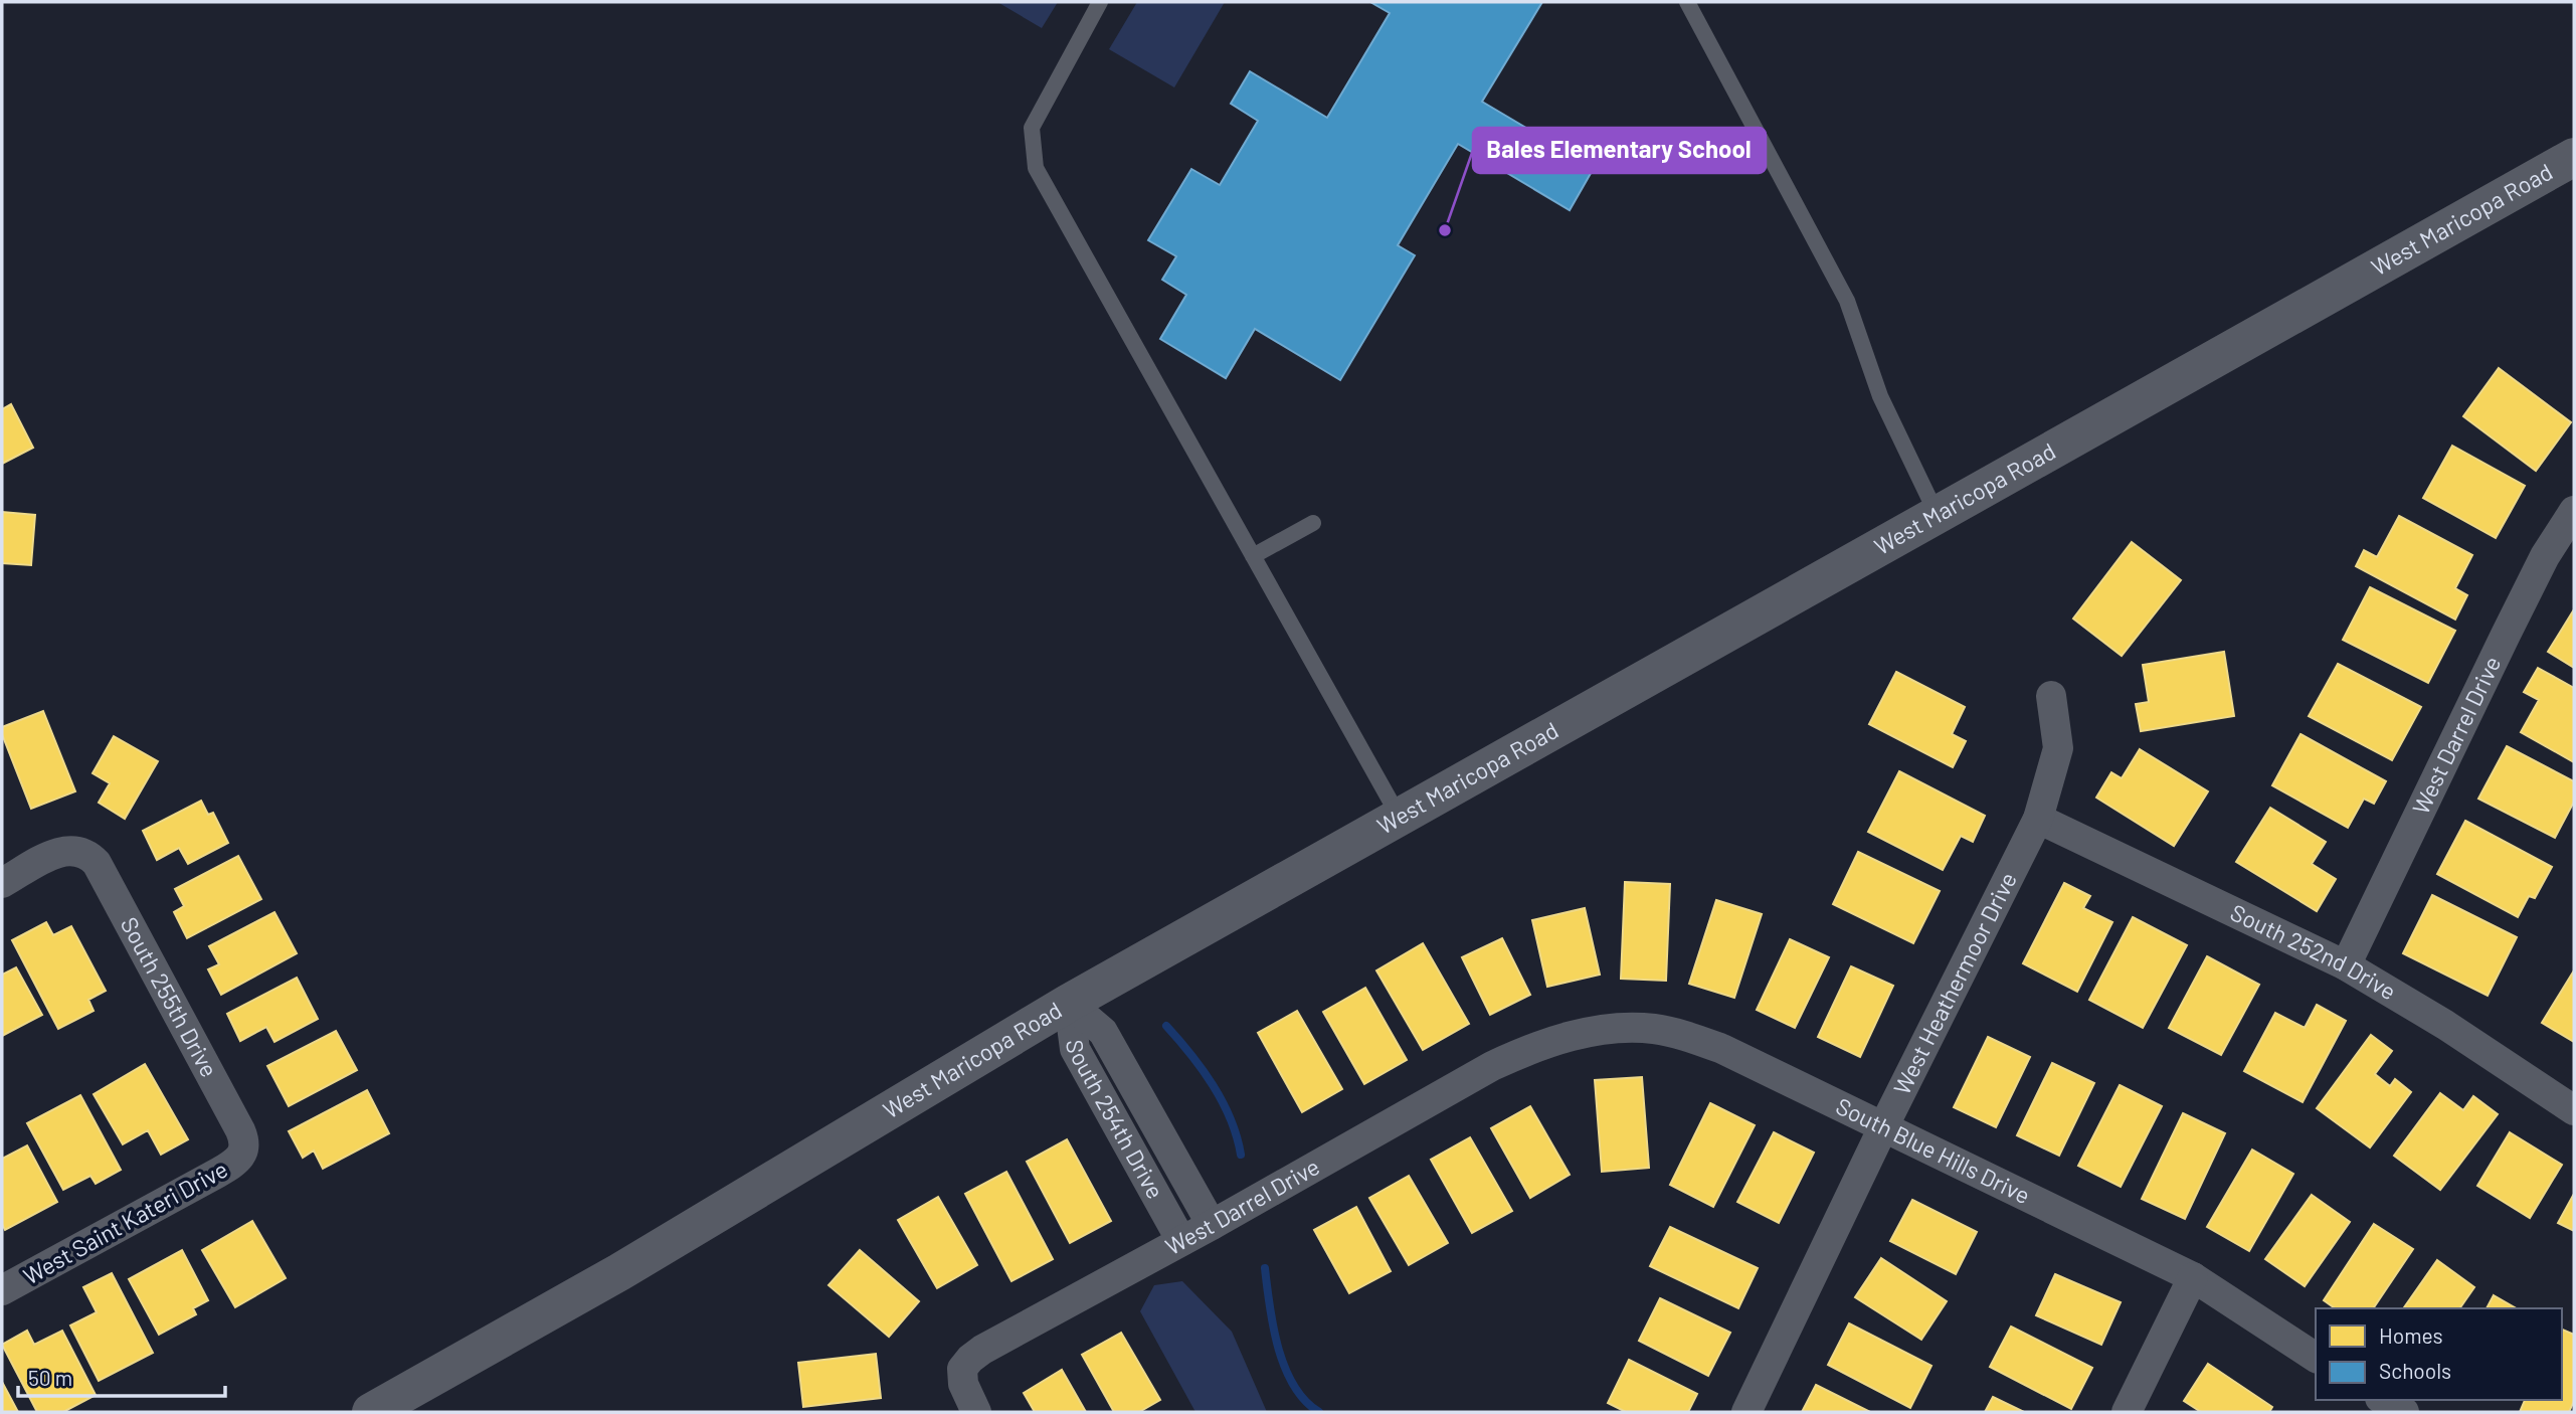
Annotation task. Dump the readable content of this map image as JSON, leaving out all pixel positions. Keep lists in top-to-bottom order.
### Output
{
  "streets": {
    "street": [
      "West Maricopa Road",
      "West Darrel Drive",
      "South 252nd Drive",
      "West Heathermoor Drive",
      "South 255th Drive",
      "South 254th Drive",
      "South Blue Hills Drive",
      "West Saint Kateri Drive"
    ]
  },
  "crossings": [
    ["West Maricopa Road", "South 254th Drive"],
    ["West Darrel Drive", "South 252nd Drive"],
    ["West Darrel Drive", "South 254th Drive"],
    ["West Darrel Drive", "South Blue Hills Drive"],
    ["South 252nd Drive", "West Heathermoor Drive"],
    ["West Heathermoor Drive", "South Blue Hills Drive"],
    ["South 255th Drive", "West Saint Kateri Drive"]
  ],
  "places": ["Bales Elementary School"],
  "legend": ["Homes", "Schools"],
  "scale_bar": "50 m"
}
